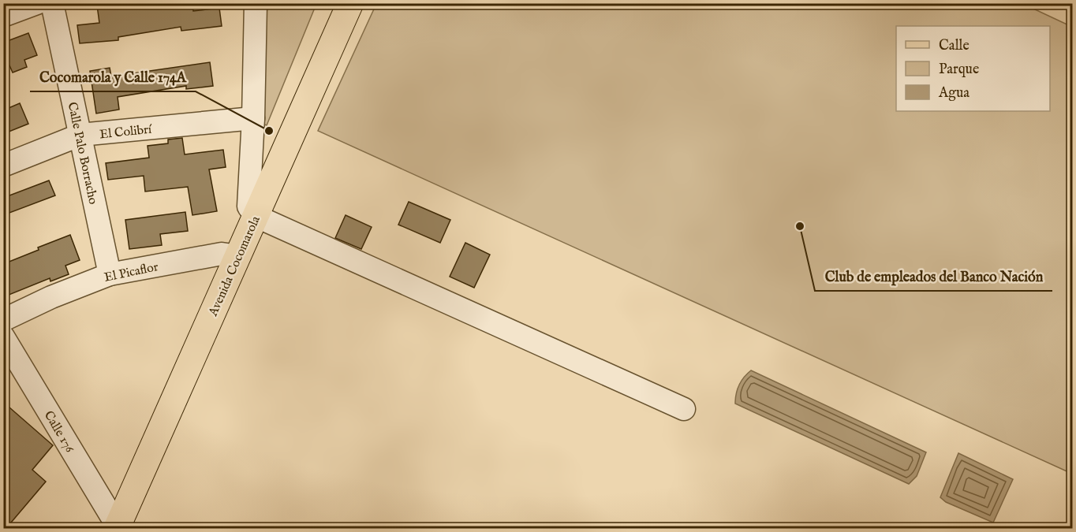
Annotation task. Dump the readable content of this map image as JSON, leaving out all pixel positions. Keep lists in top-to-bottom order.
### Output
{
  "streets": {
    "main road": ["Avenida Cocomarola"],
    "street": [
      "El Colibrí",
      "Calle Palo Borracho",
      "El Picaflor",
      "Calle 176"
    ]
  },
  "crossings": [
    ["El Colibrí", "Calle Palo Borracho"],
    ["Calle Palo Borracho", "El Picaflor"],
    ["Avenida Cocomarola", "El Picaflor"],
    ["Avenida Cocomarola", "Calle 176"]
  ],
  "places": ["Cocomarola y Calle 174A", "Club de empleados del Banco Nación"],
  "legend": ["Calle", "Parque", "Agua"]
}
